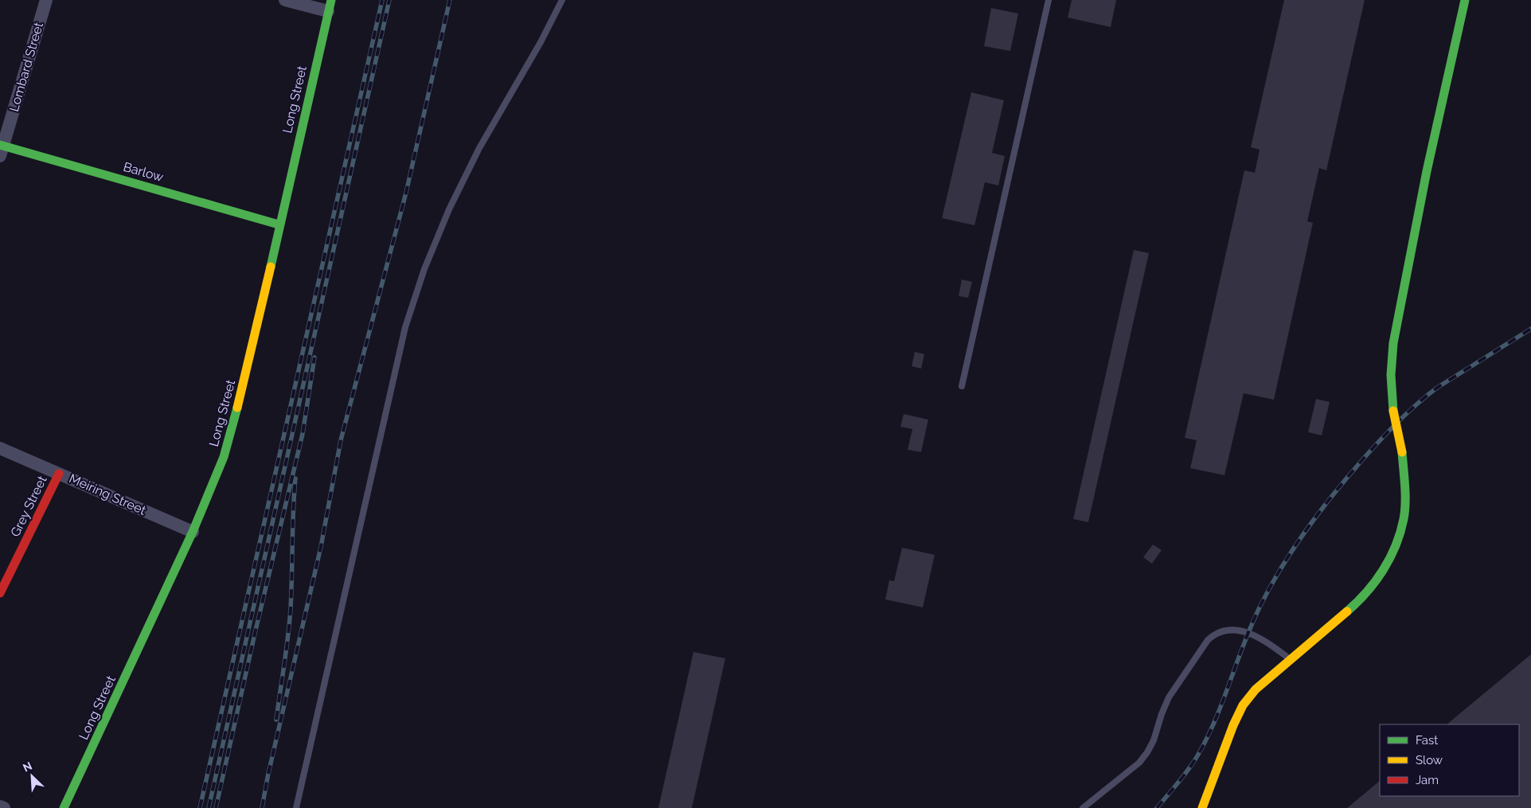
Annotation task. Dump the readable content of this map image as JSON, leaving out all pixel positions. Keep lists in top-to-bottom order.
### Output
{
  "streets": {
    "street": [
      "Lombard Street",
      "Long Street",
      "Barlow",
      "Meiring Street",
      "Grey Street"
    ]
  },
  "crossings": [
    ["Lombard Street", "Barlow"],
    ["Long Street", "Barlow"],
    ["Long Street", "Meiring Street"],
    ["Meiring Street", "Grey Street"]
  ],
  "legend": ["Fast", "Slow", "Jam"],
  "north": "top left"
}
